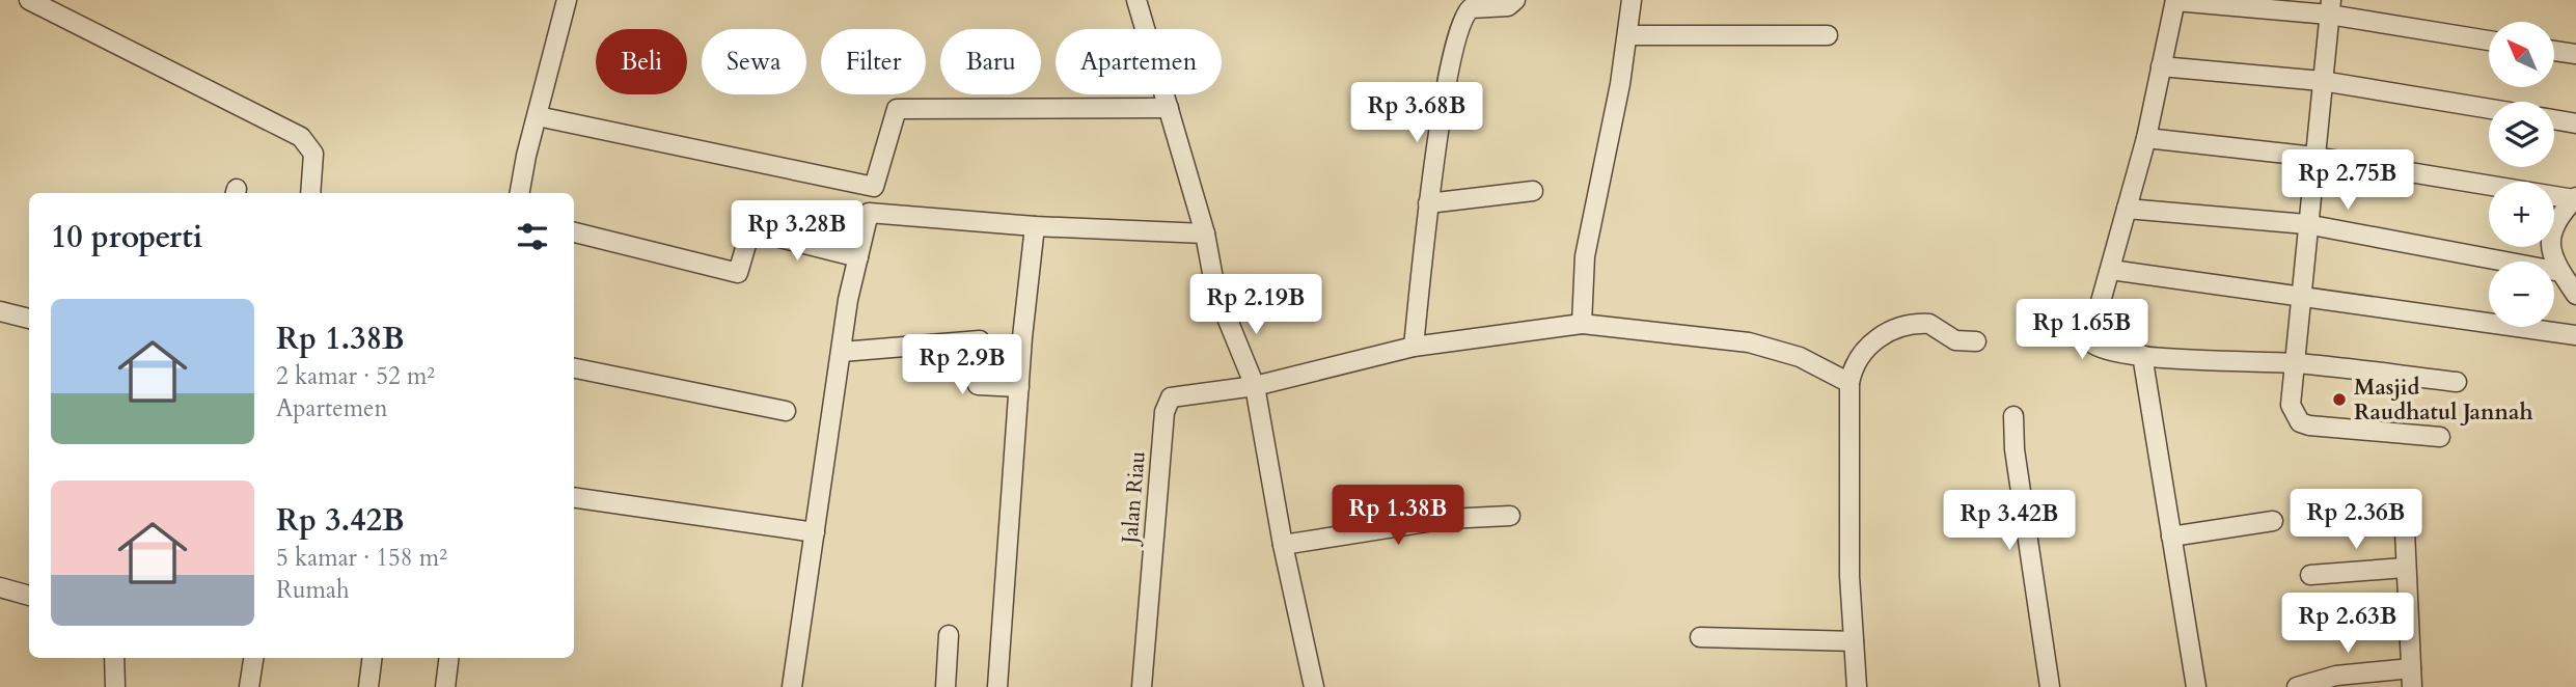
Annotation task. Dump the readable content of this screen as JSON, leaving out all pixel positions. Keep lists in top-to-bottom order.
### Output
{
  "streets": {
    "street": ["Jalan Riau"]
  },
  "places": ["Masjid Raudhatul Jannah"],
  "north": "top left",
  "page": {
    "map_buttons": ["+", "−"],
    "chip": [
      "Beli",
      "Sewa",
      "Filter",
      "Baru",
      "Apartemen"
    ],
    "price": [
      "Rp 3.68B",
      "Rp 2.75B",
      "Rp 3.28B",
      "Rp 2.19B",
      "Rp 1.65B",
      "Rp 2.9B",
      "Rp 1.38B",
      "Rp 2.36B",
      "Rp 3.42B",
      "Rp 2.63B"
    ],
    "heading": "10 properti",
    "list": [
      {
        "name": "Rp 1.38B",
        "note": "2 kamar · 52 m² · Apartemen"
      },
      {
        "name": "Rp 3.42B",
        "note": "5 kamar · 158 m² · Rumah"
      }
    ]
  }
}
